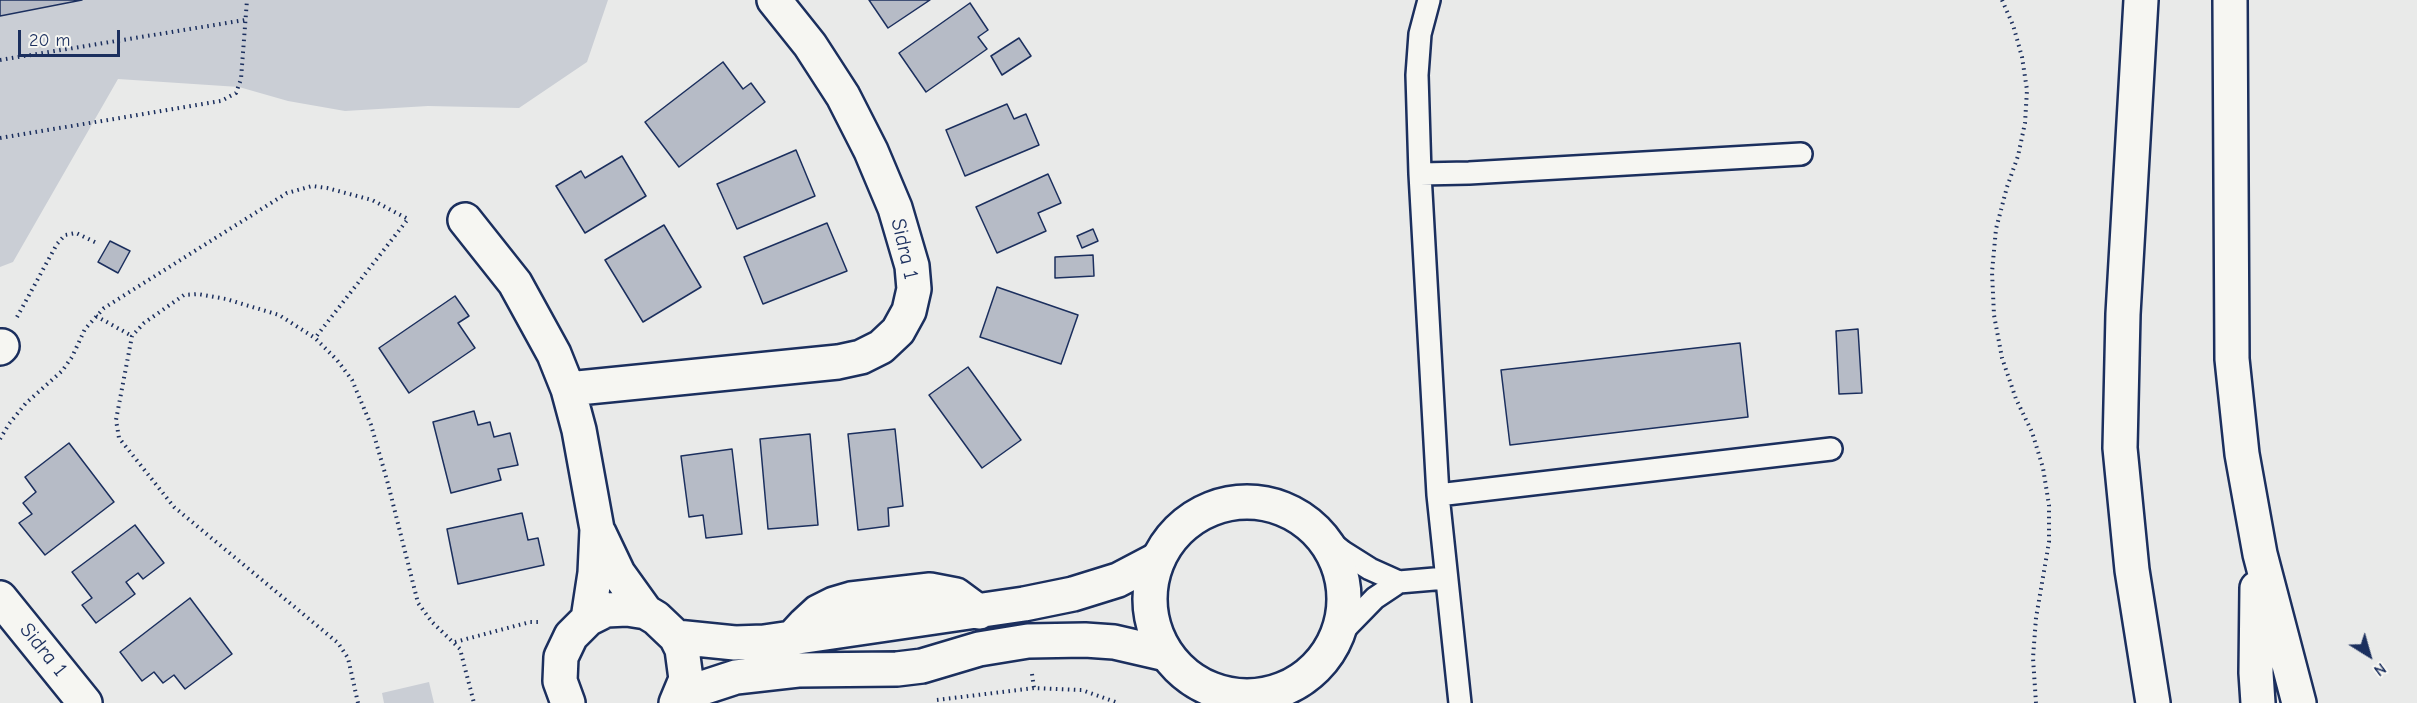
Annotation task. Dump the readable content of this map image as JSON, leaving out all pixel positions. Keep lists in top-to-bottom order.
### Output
{
  "streets": {
    "street": ["Sidra 1"]
  },
  "scale_bar": "20 m",
  "north": "bottom right"
}
